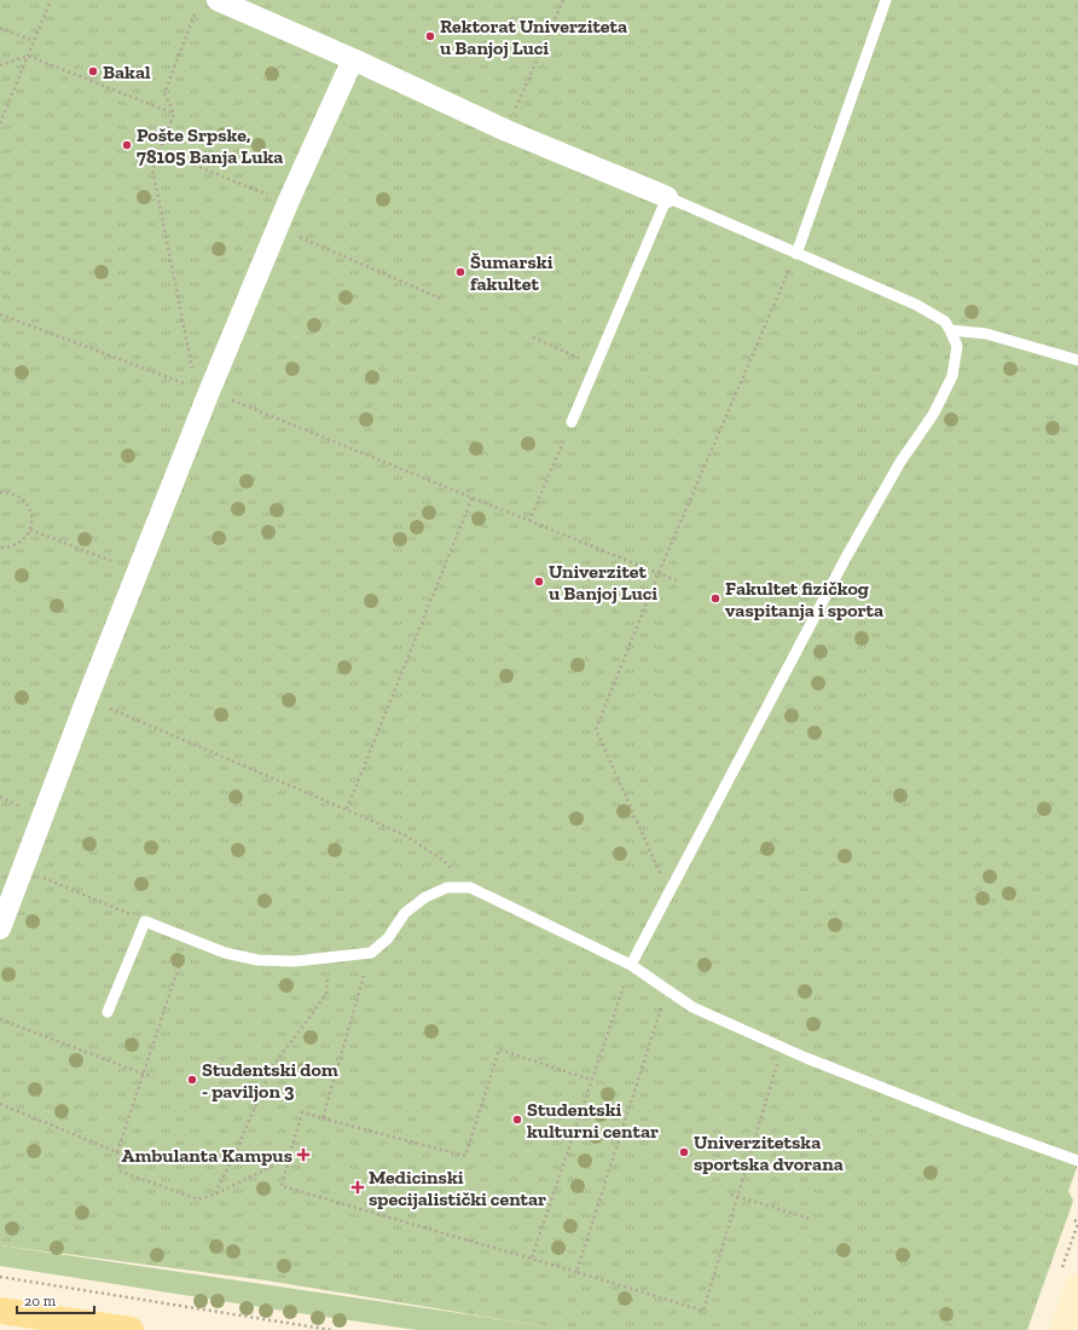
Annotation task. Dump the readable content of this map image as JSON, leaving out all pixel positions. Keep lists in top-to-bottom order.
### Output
{
  "places": {
    "other": [
      "Rektorat Univerziteta u Banjoj Luci",
      "Bakal",
      "Pošte Srpske, 78105 Banja Luka",
      "Šumarski fakultet",
      "Univerzitet u Banjoj Luci",
      "Fakultet fizičkog vaspitanja i sporta",
      "Studentski dom - paviljon 3",
      "Studentski kulturni centar",
      "Univerzitetska sportska dvorana"
    ],
    "health": ["Ambulanta Kampus", "Medicinski specijalistički centar"]
  },
  "scale_bar": "20 m"
}
